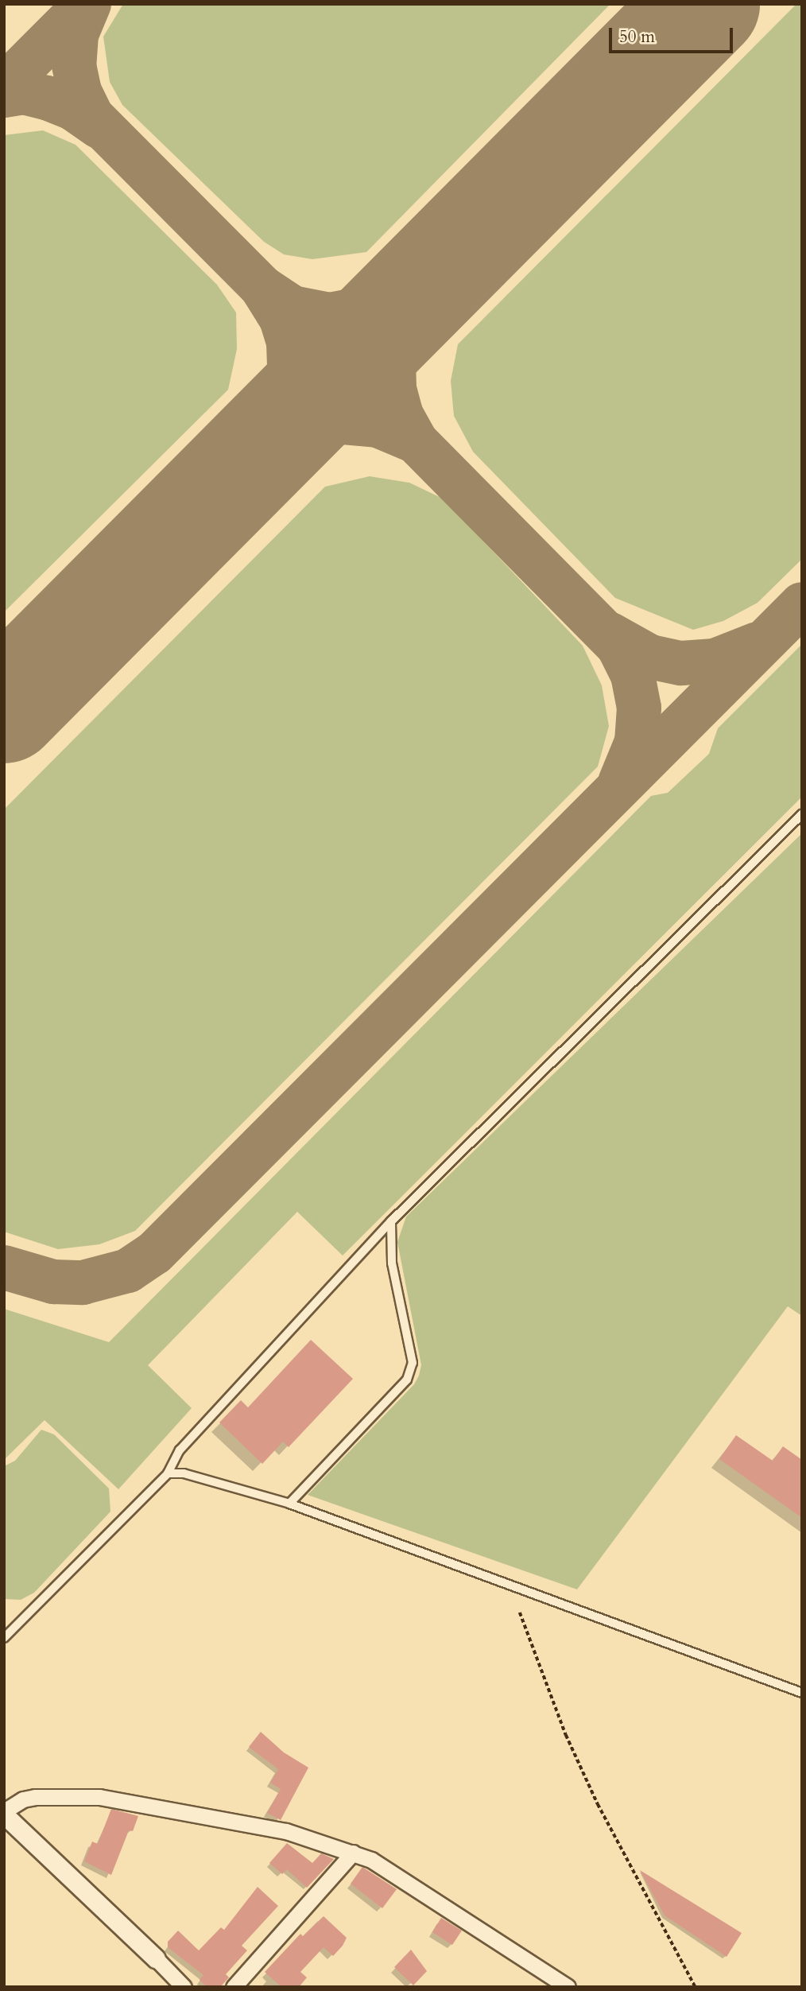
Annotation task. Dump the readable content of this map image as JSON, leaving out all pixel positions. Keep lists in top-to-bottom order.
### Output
{
  "scale_bar": "50 m"
}
